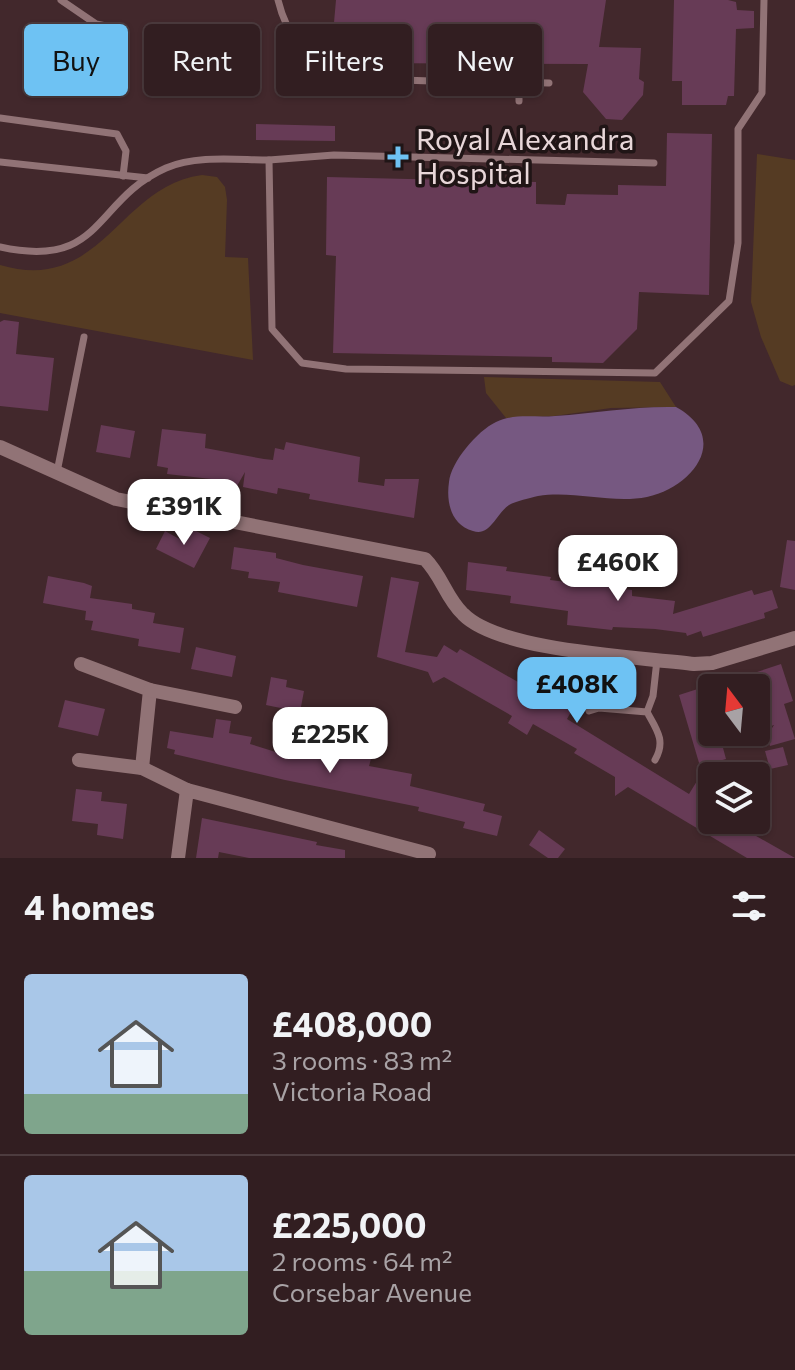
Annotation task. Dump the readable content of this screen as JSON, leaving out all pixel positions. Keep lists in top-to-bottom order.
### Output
{
  "places": {
    "health": ["Royal Alexandra Hospital"]
  },
  "north": "top",
  "page": {
    "chip": [
      "Buy",
      "Rent",
      "Filters",
      "New"
    ],
    "price": [
      "£391K",
      "£460K",
      "£408K",
      "£225K"
    ],
    "heading": "4 homes",
    "list": [
      {
        "name": "£408,000",
        "note": "3 rooms · 83 m² · Victoria Road"
      },
      {
        "name": "£225,000",
        "note": "2 rooms · 64 m² · Corsebar Avenue"
      }
    ]
  }
}
